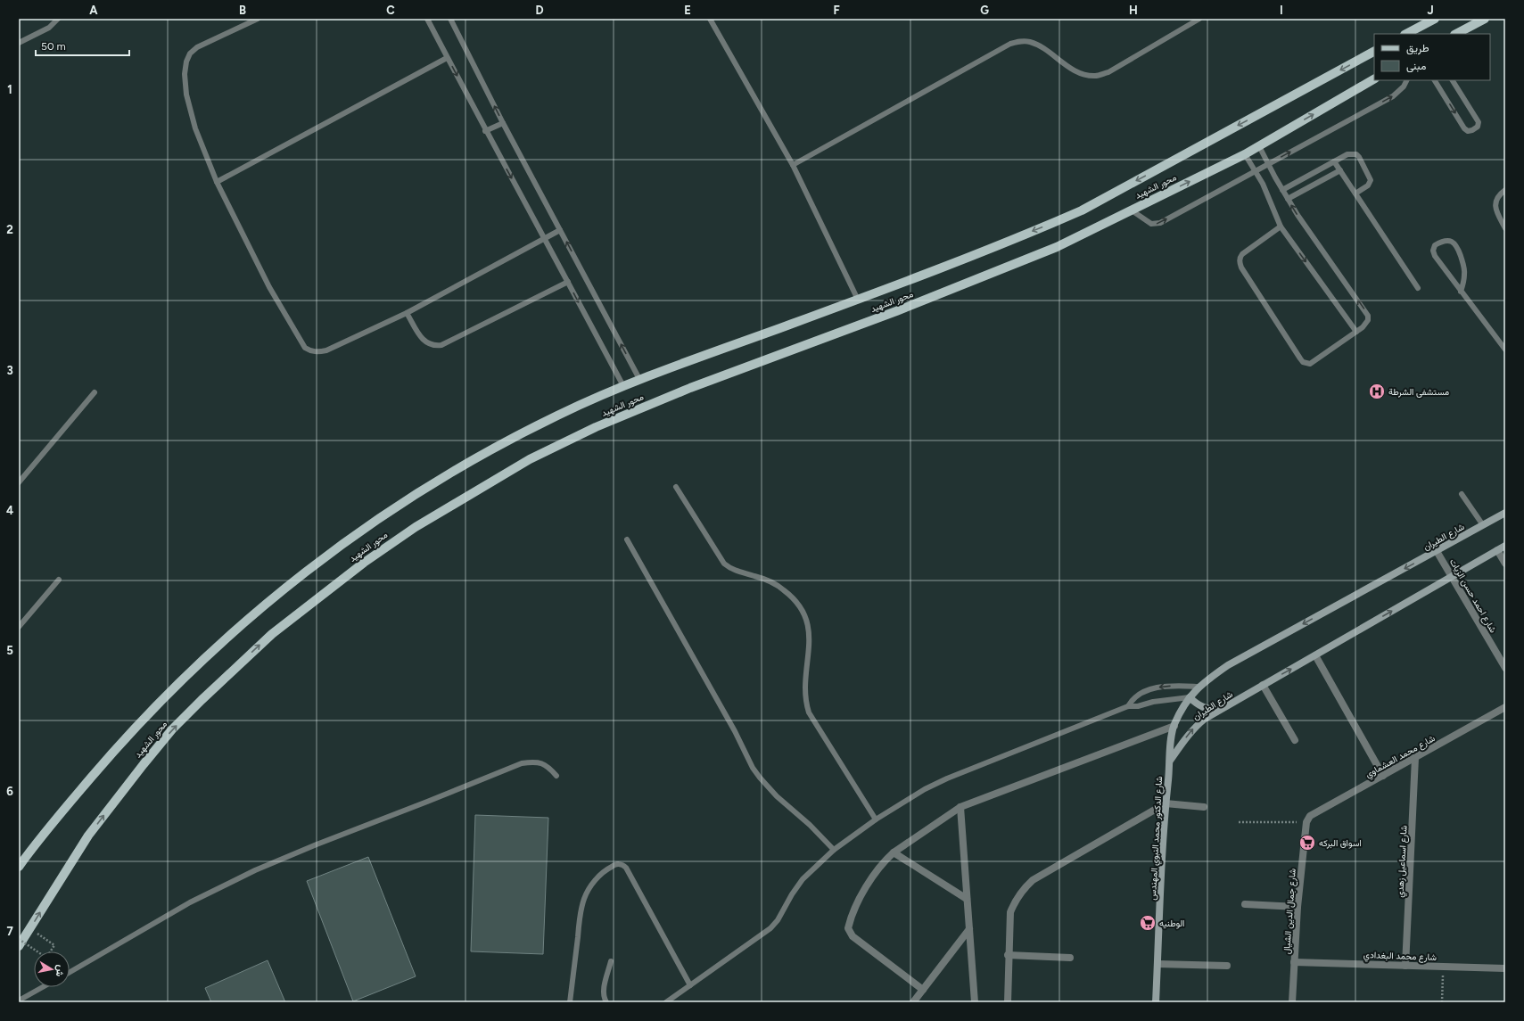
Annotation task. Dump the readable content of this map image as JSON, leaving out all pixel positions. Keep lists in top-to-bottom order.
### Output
{
  "streets": {
    "main road": ["محور الشهيد", "شارع الطيران", "شارع الدكتور محمد النبوي المهندس"],
    "street": [
      "شارع احمد حسن الزيات",
      "شارع محمد العشماوي",
      "شارع اسماعيل زهدي",
      "شارع جمال الدين الشيال",
      "شارع محمد البغدادي"
    ]
  },
  "crossings": [
    ["شارع الطيران", "شارع احمد حسن الزيات"],
    ["شارع الطيران", "شارع الدكتور محمد النبوي المهندس"],
    ["شارع محمد العشماوي", "شارع اسماعيل زهدي"],
    ["شارع محمد العشماوي", "شارع جمال الدين الشيال"],
    ["شارع اسماعيل زهدي", "شارع محمد البغدادي"],
    ["شارع جمال الدين الشيال", "شارع محمد البغدادي"]
  ],
  "places": {
    "hospital": ["مستشفى الشرطة"],
    "supermarket": ["اسواق البركه", "الوطنيه"]
  },
  "legend": ["طريق", "مبنى"],
  "scale_bar": "50 m",
  "north": "right",
  "grid": {
    "columns": [
      "A",
      "B",
      "C",
      "D",
      "E",
      "F",
      "G",
      "H",
      "I",
      "J"
    ],
    "rows": [
      "1",
      "2",
      "3",
      "4",
      "5",
      "6",
      "7"
    ]
  }
}
